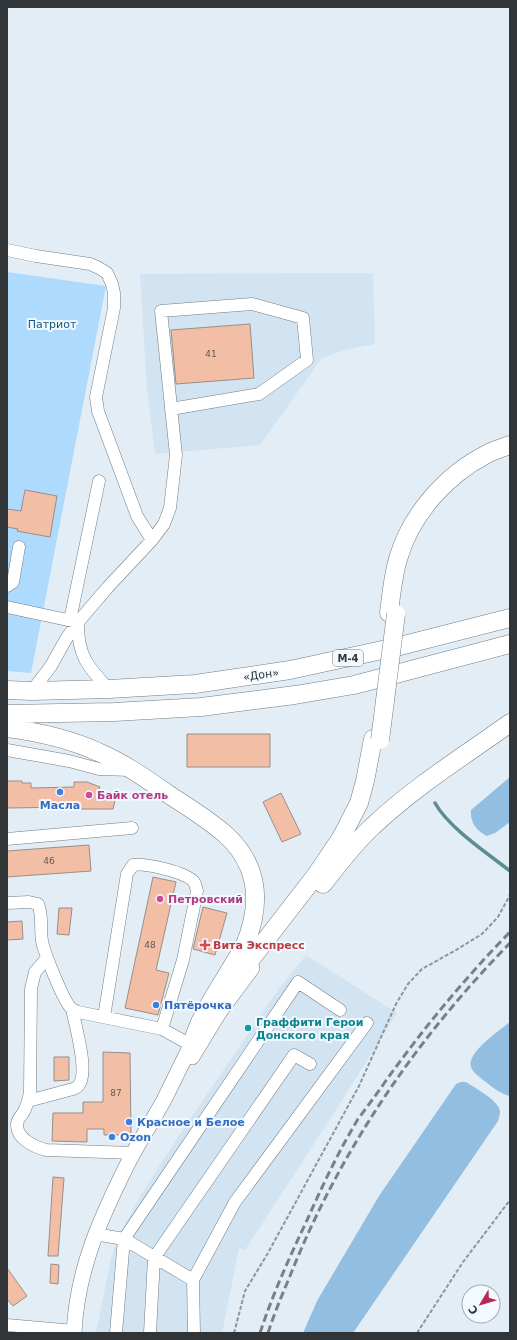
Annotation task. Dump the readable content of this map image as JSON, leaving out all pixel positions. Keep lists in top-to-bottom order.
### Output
{
  "streets": {
    "highway": ["М-4", "«Дон»"]
  },
  "parks": ["Патриот"],
  "places": {
    "other": [
      "Масла",
      "Байк отель",
      "Петровский",
      "Пятёрочка",
      "Граффити Герои Донского края",
      "Красное и Белое",
      "Ozon"
    ],
    "health": ["Вита Экспресс"]
  },
  "house_numbers": [
    "41",
    "46",
    "48",
    "87"
  ],
  "north": "bottom left"
}
